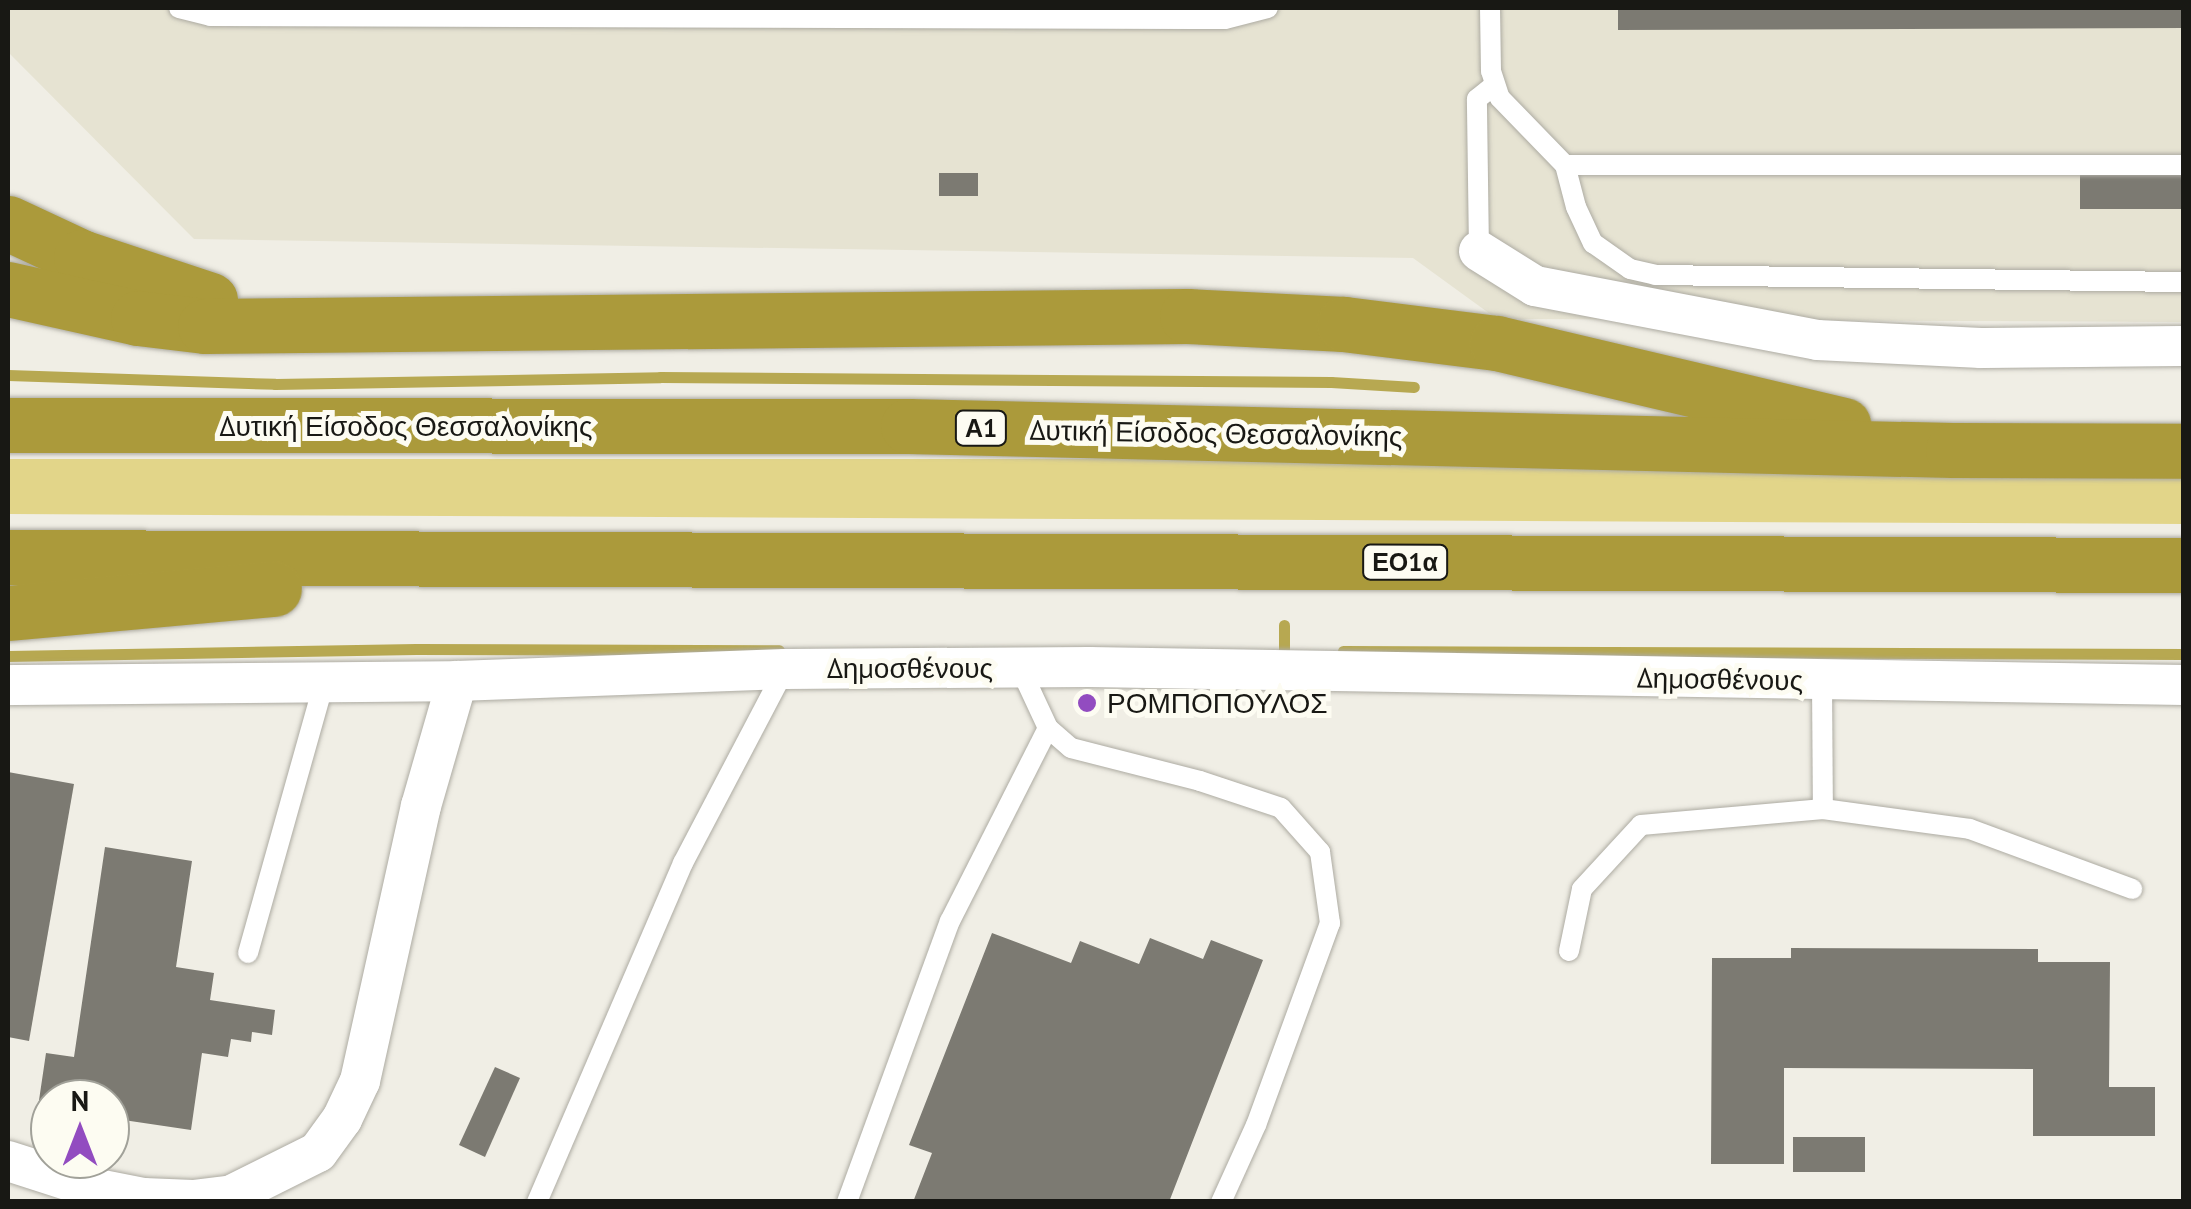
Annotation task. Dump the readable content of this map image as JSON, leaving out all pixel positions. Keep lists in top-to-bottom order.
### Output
{
  "streets": {
    "highway": ["Δυτική Είσοδος Θεσσαλονίκης", "Α1", "ΕΟ1α"],
    "street": ["Δημοσθένους"]
  },
  "places": ["ΡΟΜΠΟΠΟΥΛΟΣ"],
  "north": "top"
}
